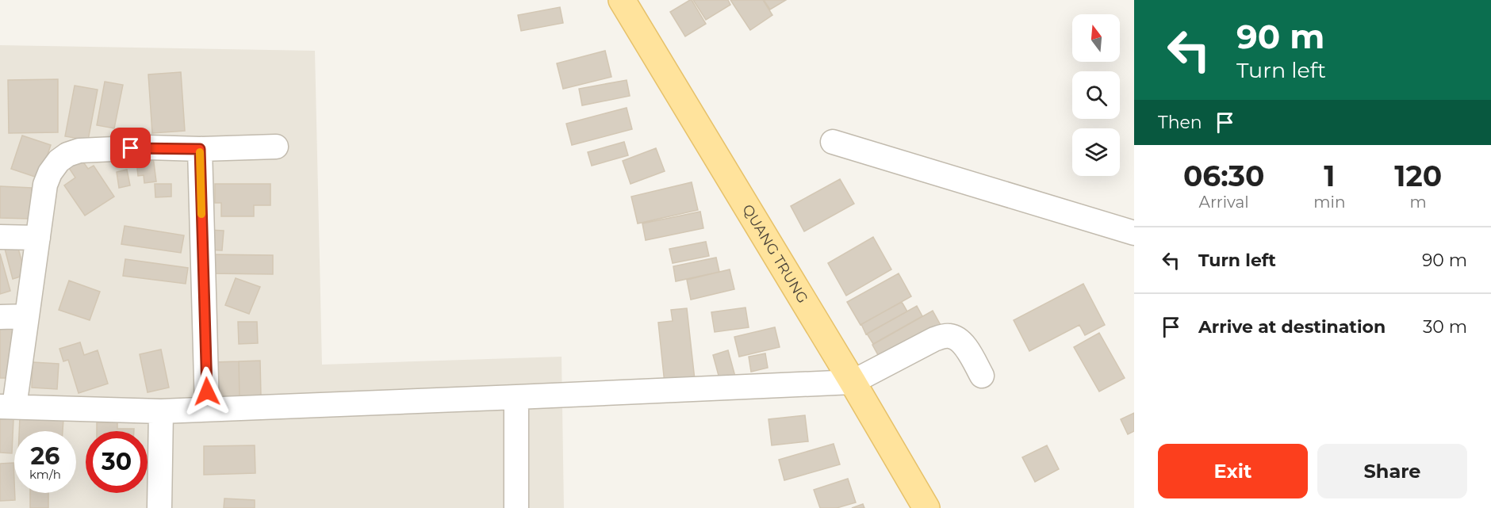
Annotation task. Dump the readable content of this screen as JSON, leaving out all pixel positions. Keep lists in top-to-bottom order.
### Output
{
  "streets": {
    "main road": ["QUANG TRUNG"]
  },
  "north": "top",
  "page": {
    "turn": ["90 m", "Turn left"],
    "then": "Then",
    "eta": [
      "06:30",
      "Arrival",
      "1",
      "min",
      "120",
      "m"
    ],
    "list": [
      {
        "name": "Turn left",
        "value": "90 m"
      },
      {
        "name": "Arrive at destination",
        "value": "30 m"
      }
    ],
    "speed": "26 km/h",
    "limit": "30",
    "buttons": ["Exit", "Share"]
  }
}
